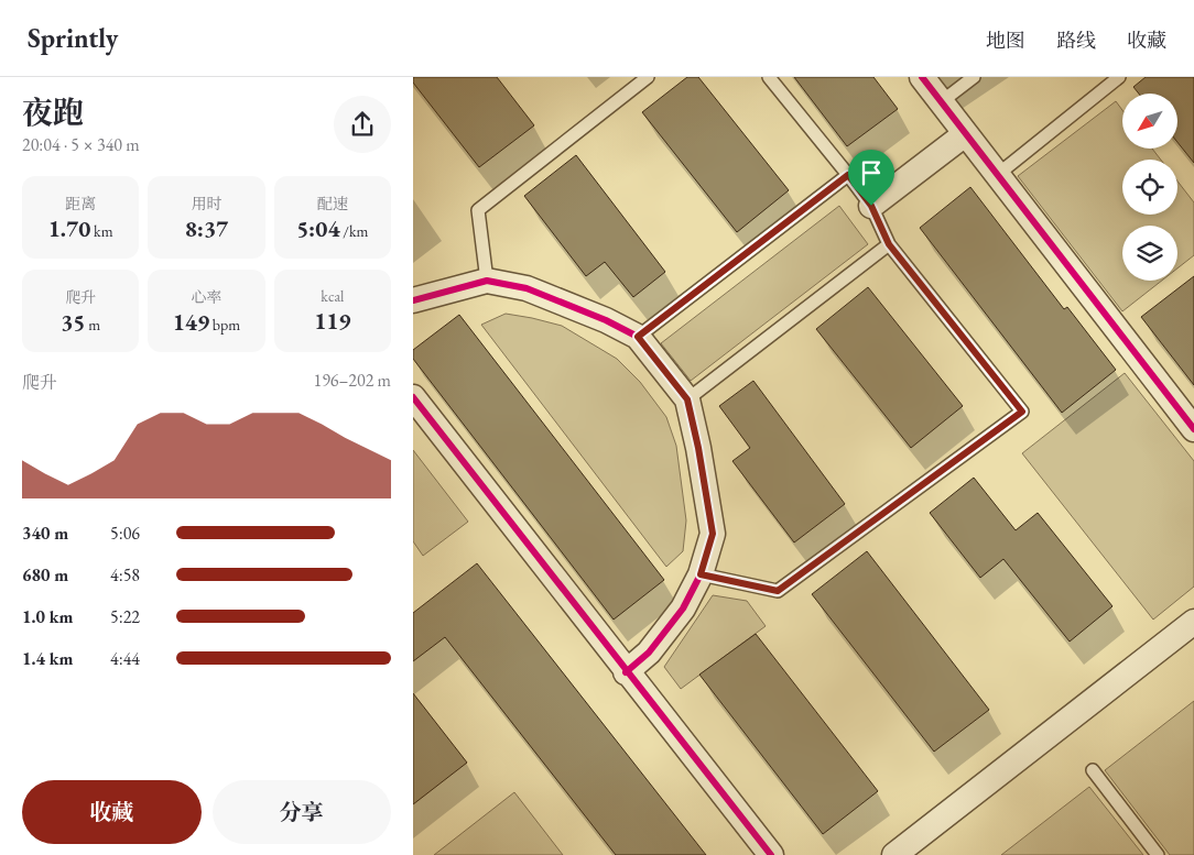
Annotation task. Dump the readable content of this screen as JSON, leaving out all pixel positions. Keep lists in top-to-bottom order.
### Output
{
  "north": "bottom left",
  "page": {
    "header": "Sprintly",
    "nav": ["地图", "路线", "收藏"],
    "heading": ["夜跑", "20:04 · 5 × 340 m"],
    "stats": [
      ["距离", "1.70 km"],
      ["用时", "8:37"],
      ["配速", "5:04 /km"],
      ["爬升", "35 m"],
      ["心率", "149 bpm"],
      ["kcal", "119"]
    ],
    "chart": ["爬升", "196–202 m"],
    "list": [
      {
        "name": "340 m",
        "note": "5:06"
      },
      {
        "name": "680 m",
        "note": "4:58"
      },
      {
        "name": "1.0 km",
        "note": "5:22"
      },
      {
        "name": "1.4 km",
        "note": "4:44"
      }
    ],
    "buttons": ["收藏", "分享"]
  }
}
